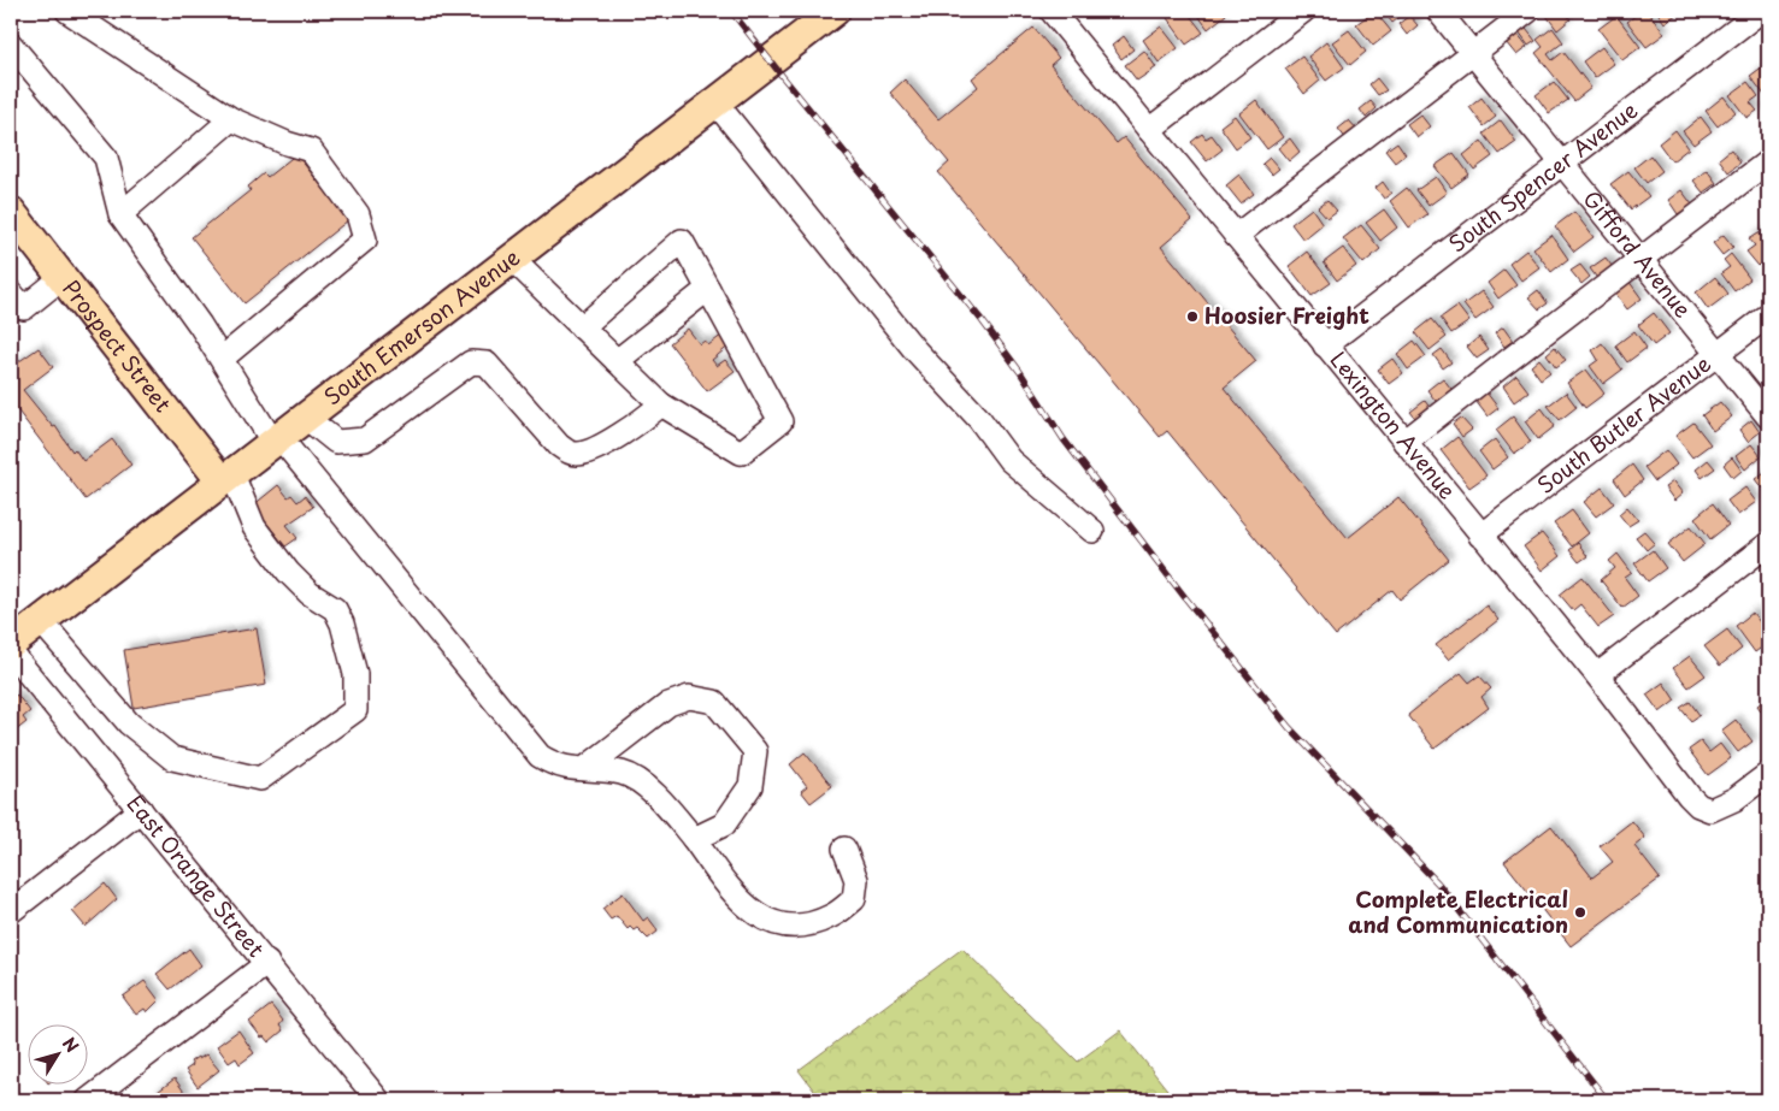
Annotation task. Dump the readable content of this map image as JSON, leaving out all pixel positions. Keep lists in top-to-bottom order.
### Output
{
  "streets": {
    "main road": ["South Emerson Avenue", "Prospect Street"],
    "street": [
      "South Spencer Avenue",
      "Gifford Avenue",
      "Lexington Avenue",
      "South Butler Avenue",
      "East Orange Street"
    ]
  },
  "crossings": [
    ["South Spencer Avenue", "Gifford Avenue"],
    ["South Spencer Avenue", "Lexington Avenue"],
    ["Gifford Avenue", "South Butler Avenue"],
    ["South Emerson Avenue", "Prospect Street"],
    ["Lexington Avenue", "South Butler Avenue"]
  ],
  "places": ["Hoosier Freight", "Complete Electrical and Communication"],
  "north": "top right"
}
